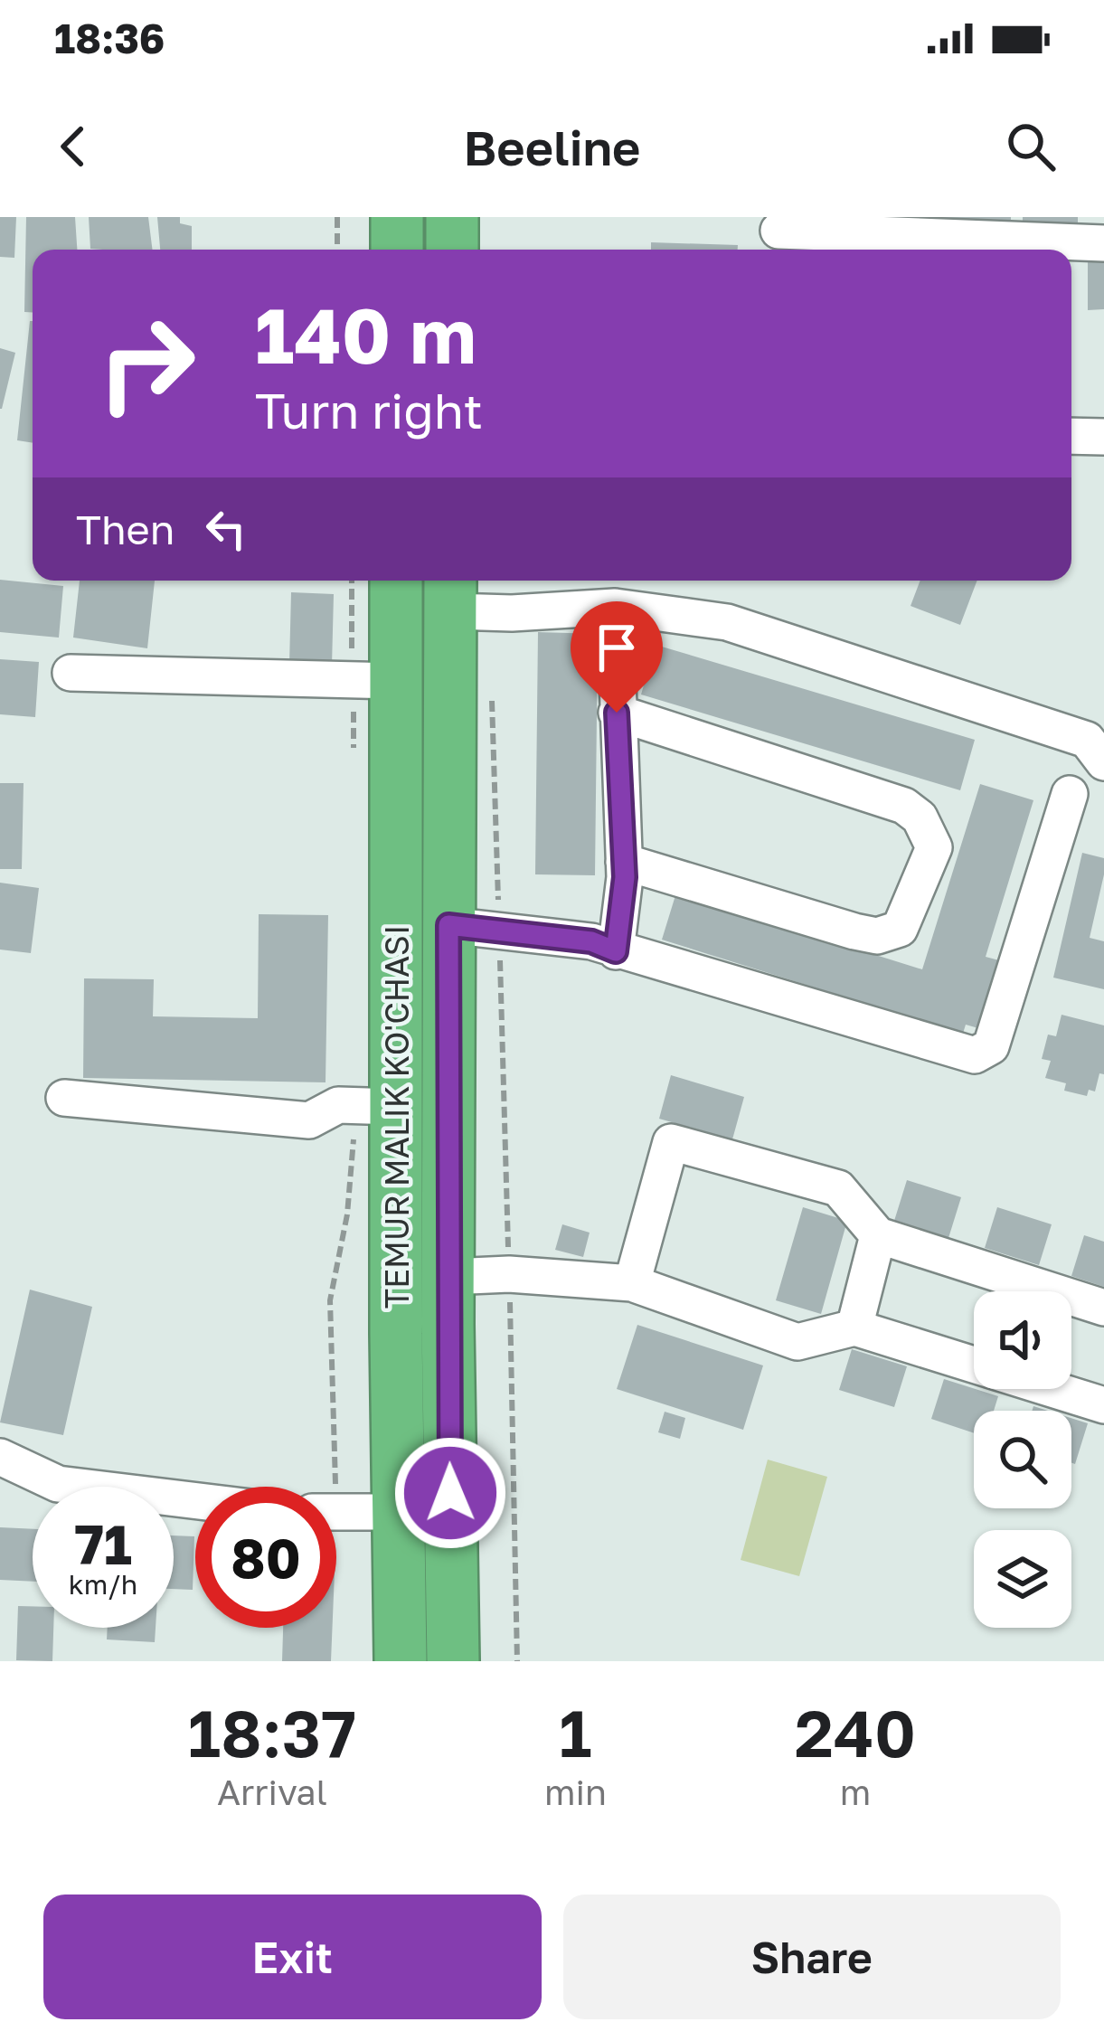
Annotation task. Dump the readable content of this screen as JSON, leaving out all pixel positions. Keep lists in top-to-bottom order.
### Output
{
  "streets": {
    "highway": ["TEMUR MALIK KO'CHASI"]
  },
  "page": {
    "status": "18:36",
    "header": "Beeline",
    "turn": ["140 m", "Turn right"],
    "then": "Then",
    "speed": "71 km/h",
    "limit": "80",
    "eta": [
      "18:37",
      "Arrival",
      "1",
      "min",
      "240",
      "m"
    ],
    "buttons": ["Exit", "Share"]
  }
}
